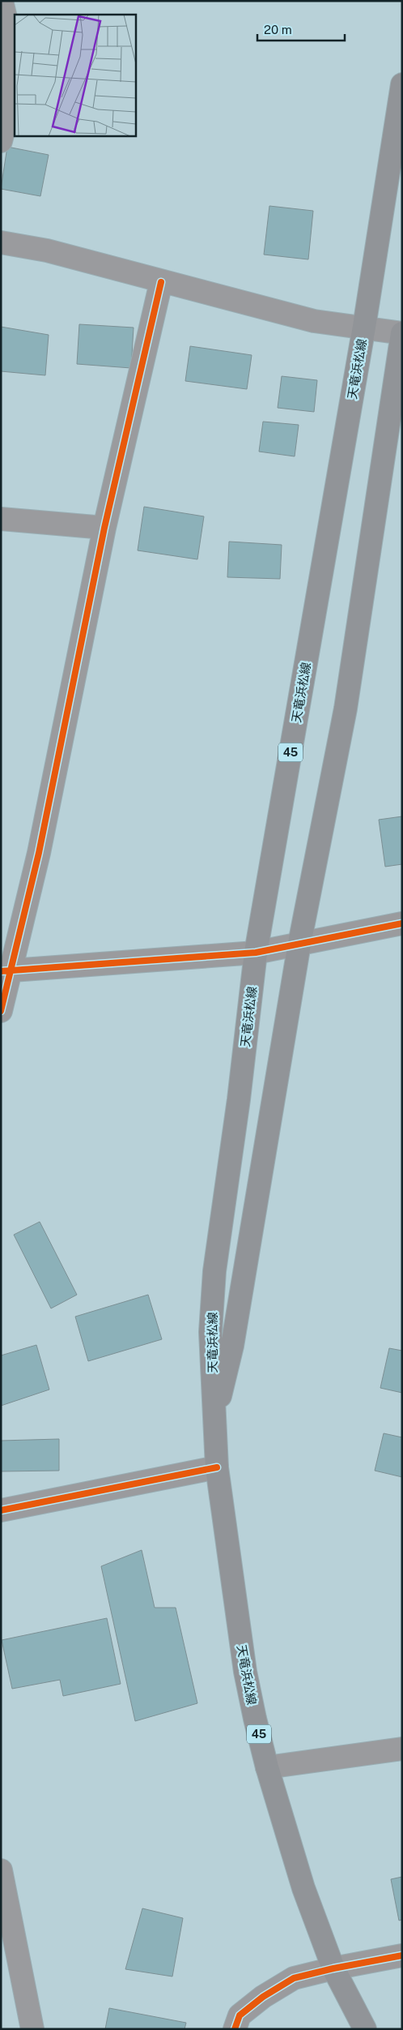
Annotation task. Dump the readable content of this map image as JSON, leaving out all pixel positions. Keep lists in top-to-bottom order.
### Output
{
  "streets": {
    "main road": ["天竜浜松線", "45"]
  },
  "scale_bar": "20 m"
}
